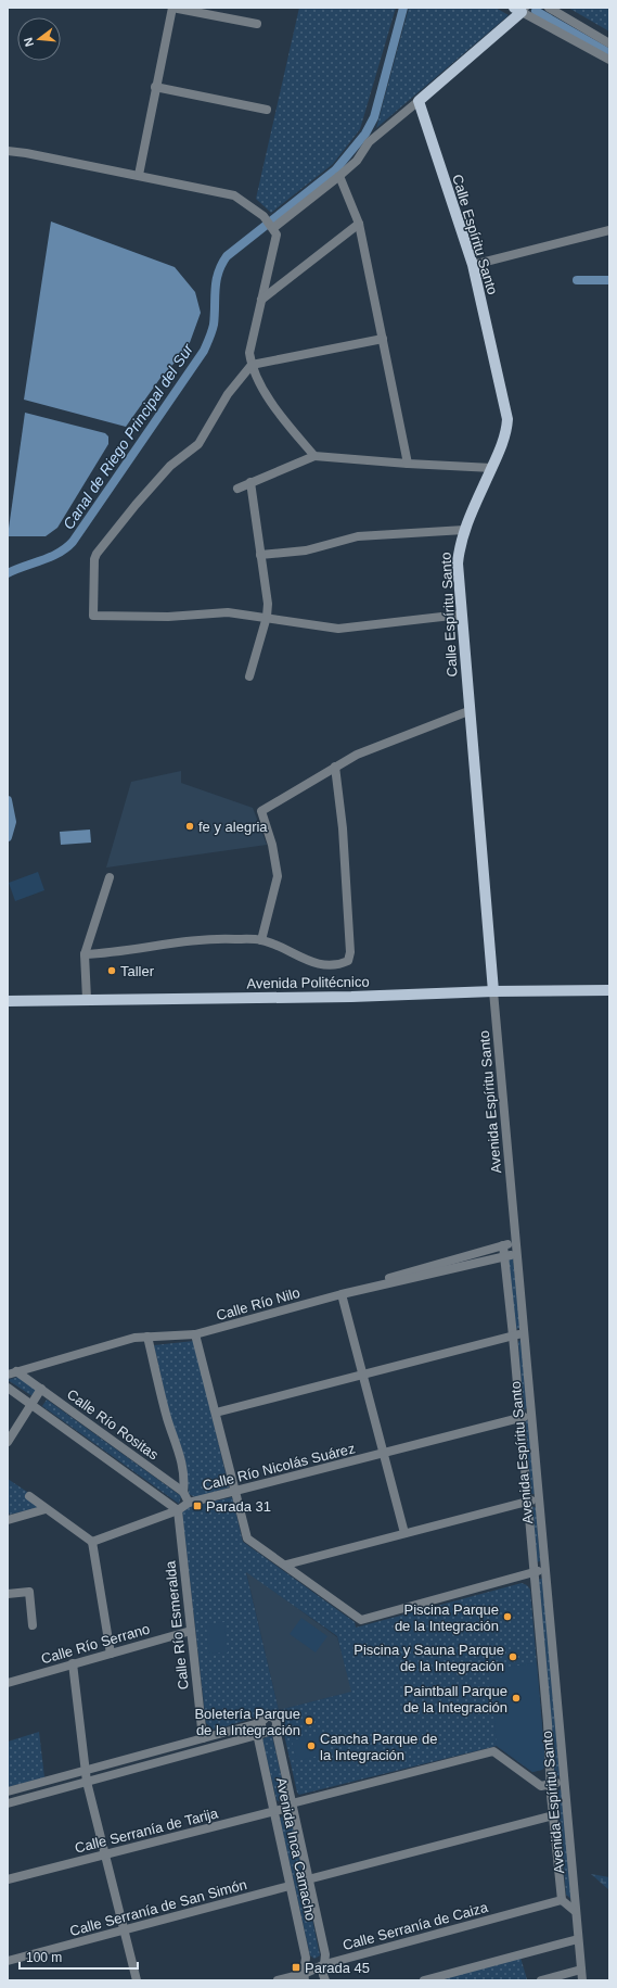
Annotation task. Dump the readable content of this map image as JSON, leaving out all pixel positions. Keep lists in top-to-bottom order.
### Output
{
  "streets": {
    "main road": ["Calle Espíritu Santo", "Avenida Politécnico"],
    "street": [
      "Avenida Espíritu Santo",
      "Calle Río Nilo",
      "Calle Río Rositas",
      "Calle Río Nicolás Suárez",
      "Calle Río Esmeralda",
      "Calle Río Serrano",
      "Calle Serranía de Tarija",
      "Avenida Inca Camacho",
      "Calle Serranía de San Simón",
      "Calle Serranía de Caiza"
    ]
  },
  "crossings": [
    ["Calle Espíritu Santo", "Avenida Politécnico"],
    ["Calle Espíritu Santo", "Avenida Espíritu Santo"],
    ["Avenida Politécnico", "Avenida Espíritu Santo"],
    ["Avenida Espíritu Santo", "Calle Río Nilo"],
    ["Avenida Espíritu Santo", "Calle Río Nicolás Suárez"],
    ["Avenida Espíritu Santo", "Calle Serranía de Tarija"],
    ["Avenida Espíritu Santo", "Calle Serranía de Caiza"],
    ["Calle Río Nilo", "Calle Río Rositas"],
    ["Calle Río Rositas", "Calle Río Nicolás Suárez"],
    ["Calle Río Nicolás Suárez", "Calle Río Esmeralda"],
    ["Calle Río Esmeralda", "Calle Río Serrano"],
    ["Calle Serranía de Tarija", "Avenida Inca Camacho"],
    ["Avenida Inca Camacho", "Calle Serranía de San Simón"],
    ["Avenida Inca Camacho", "Calle Serranía de Caiza"]
  ],
  "water": ["Canal de Riego Principal del Sur"],
  "places": {
    "other": [
      "fe y alegria",
      "Taller",
      "Piscina Parque de la Integración",
      "Piscina y Sauna Parque de la Integración",
      "Paintball Parque de la Integración",
      "Boletería Parque de la Integración",
      "Cancha Parque de la Integración"
    ],
    "transit": ["Parada 31", "Parada 45"]
  },
  "scale_bar": "100 m",
  "north": "left"
}
